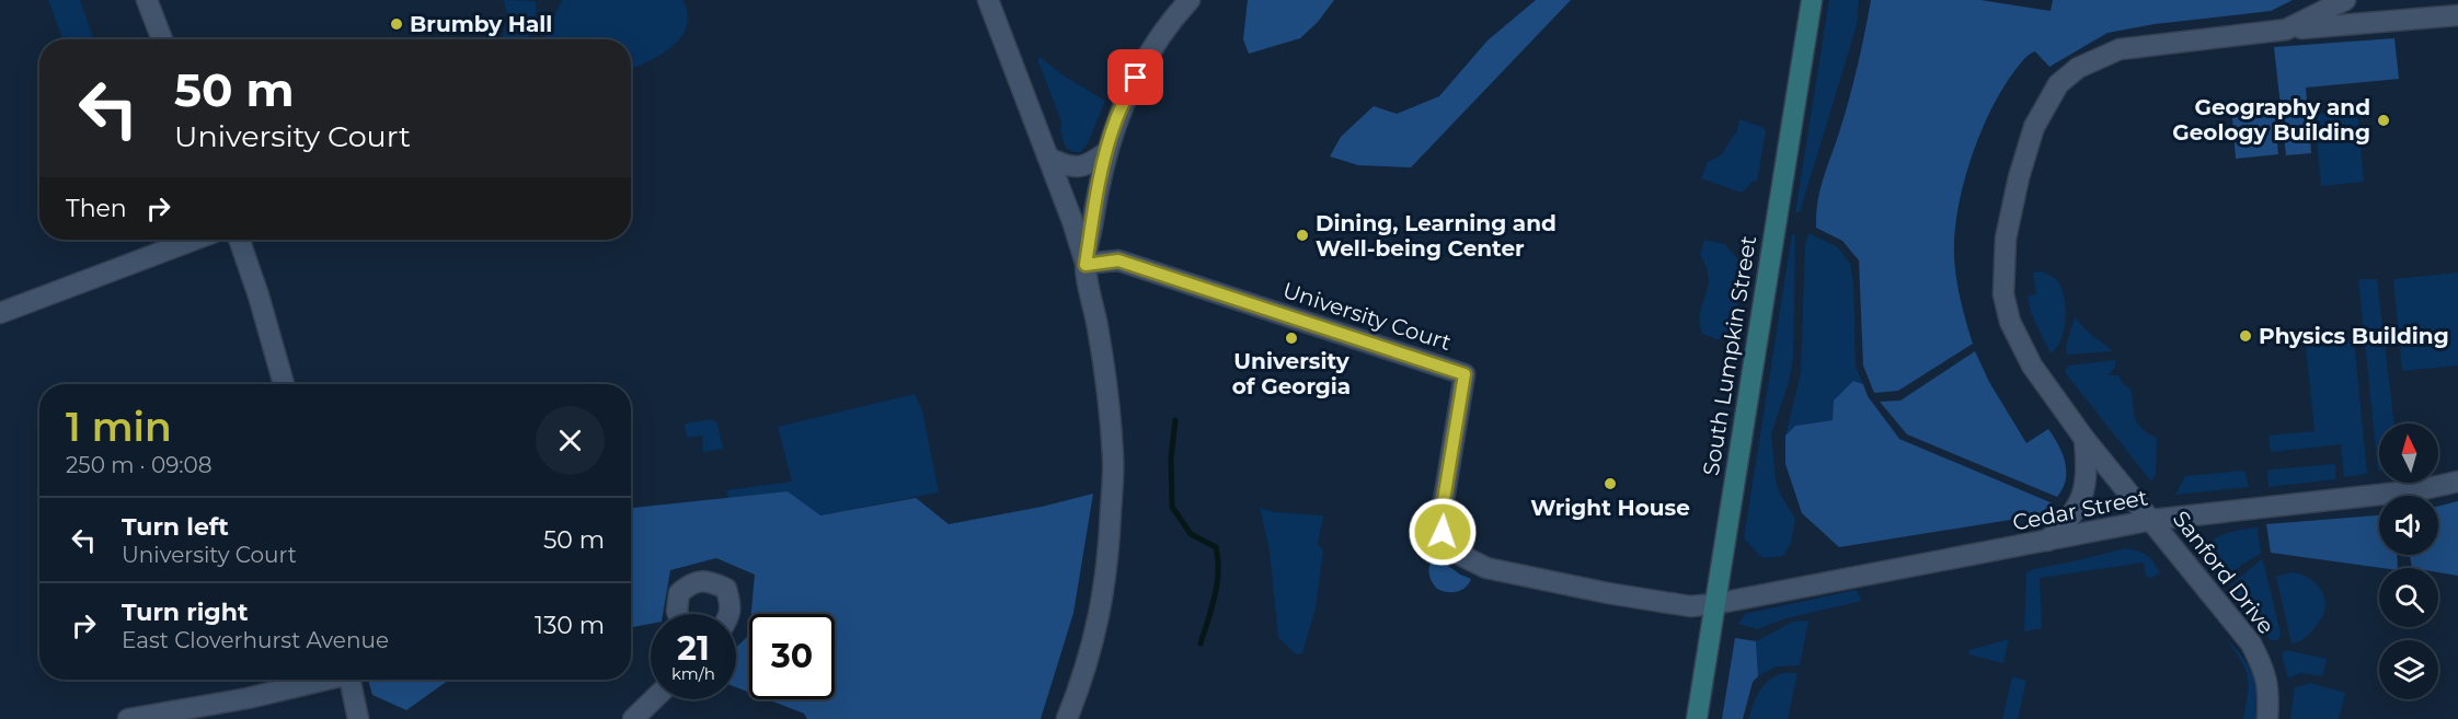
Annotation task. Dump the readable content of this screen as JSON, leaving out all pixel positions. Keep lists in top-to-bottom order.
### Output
{
  "streets": {
    "main road": ["South Lumpkin Street"],
    "street": ["University Court", "Cedar Street", "Sanford Drive"]
  },
  "crossings": [
    ["University Court", "South Lumpkin Street"],
    ["University Court", "Cedar Street"],
    ["South Lumpkin Street", "Cedar Street"],
    ["Cedar Street", "Sanford Drive"]
  ],
  "places": [
    "Brumby Hall",
    "Geography and Geology Building",
    "Dining, Learning and Well-being Center",
    "Physics Building",
    "University of Georgia",
    "Wright House"
  ],
  "north": "top",
  "page": {
    "turn": ["50 m", "University Court"],
    "then": "Then",
    "heading": ["1 min", "250 m · 09:08"],
    "list": [
      {
        "name": "Turn left",
        "note": "University Court",
        "value": "50 m"
      },
      {
        "name": "Turn right",
        "note": "East Cloverhurst Avenue",
        "value": "130 m"
      }
    ],
    "speed": "21 km/h",
    "limit": "30"
  }
}
